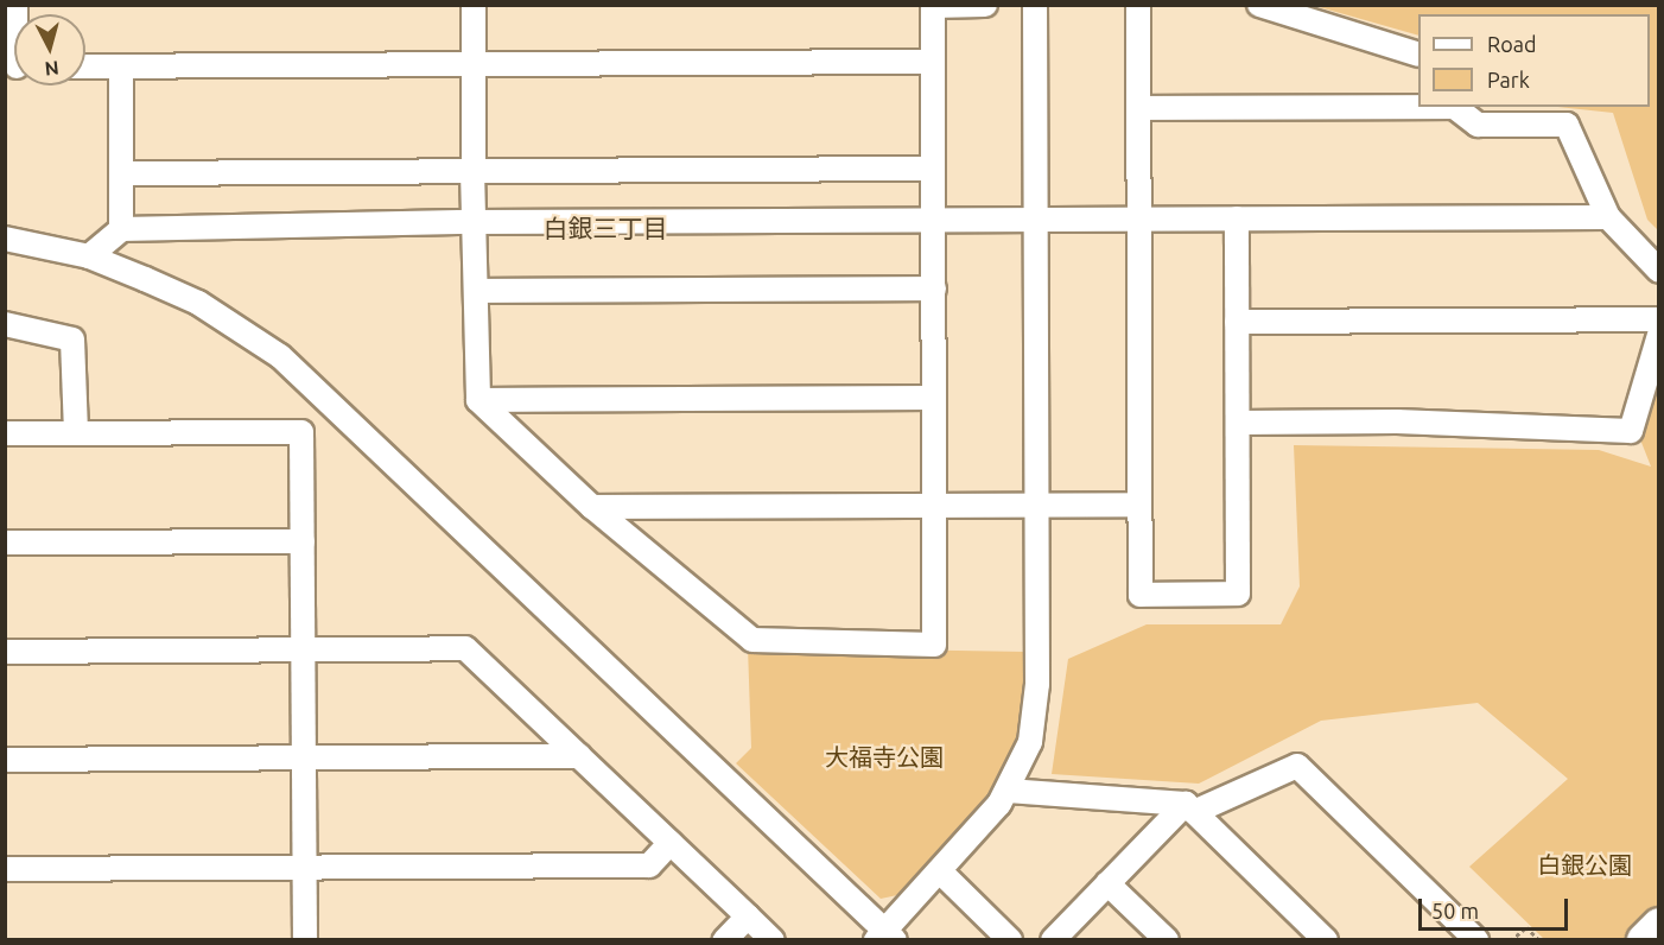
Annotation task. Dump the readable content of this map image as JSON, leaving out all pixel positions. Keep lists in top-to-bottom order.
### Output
{
  "districts": ["白銀三丁目"],
  "parks": ["大福寺公園", "白銀公園"],
  "legend": ["Road", "Park"],
  "scale_bar": "50 m",
  "north": "bottom"
}
